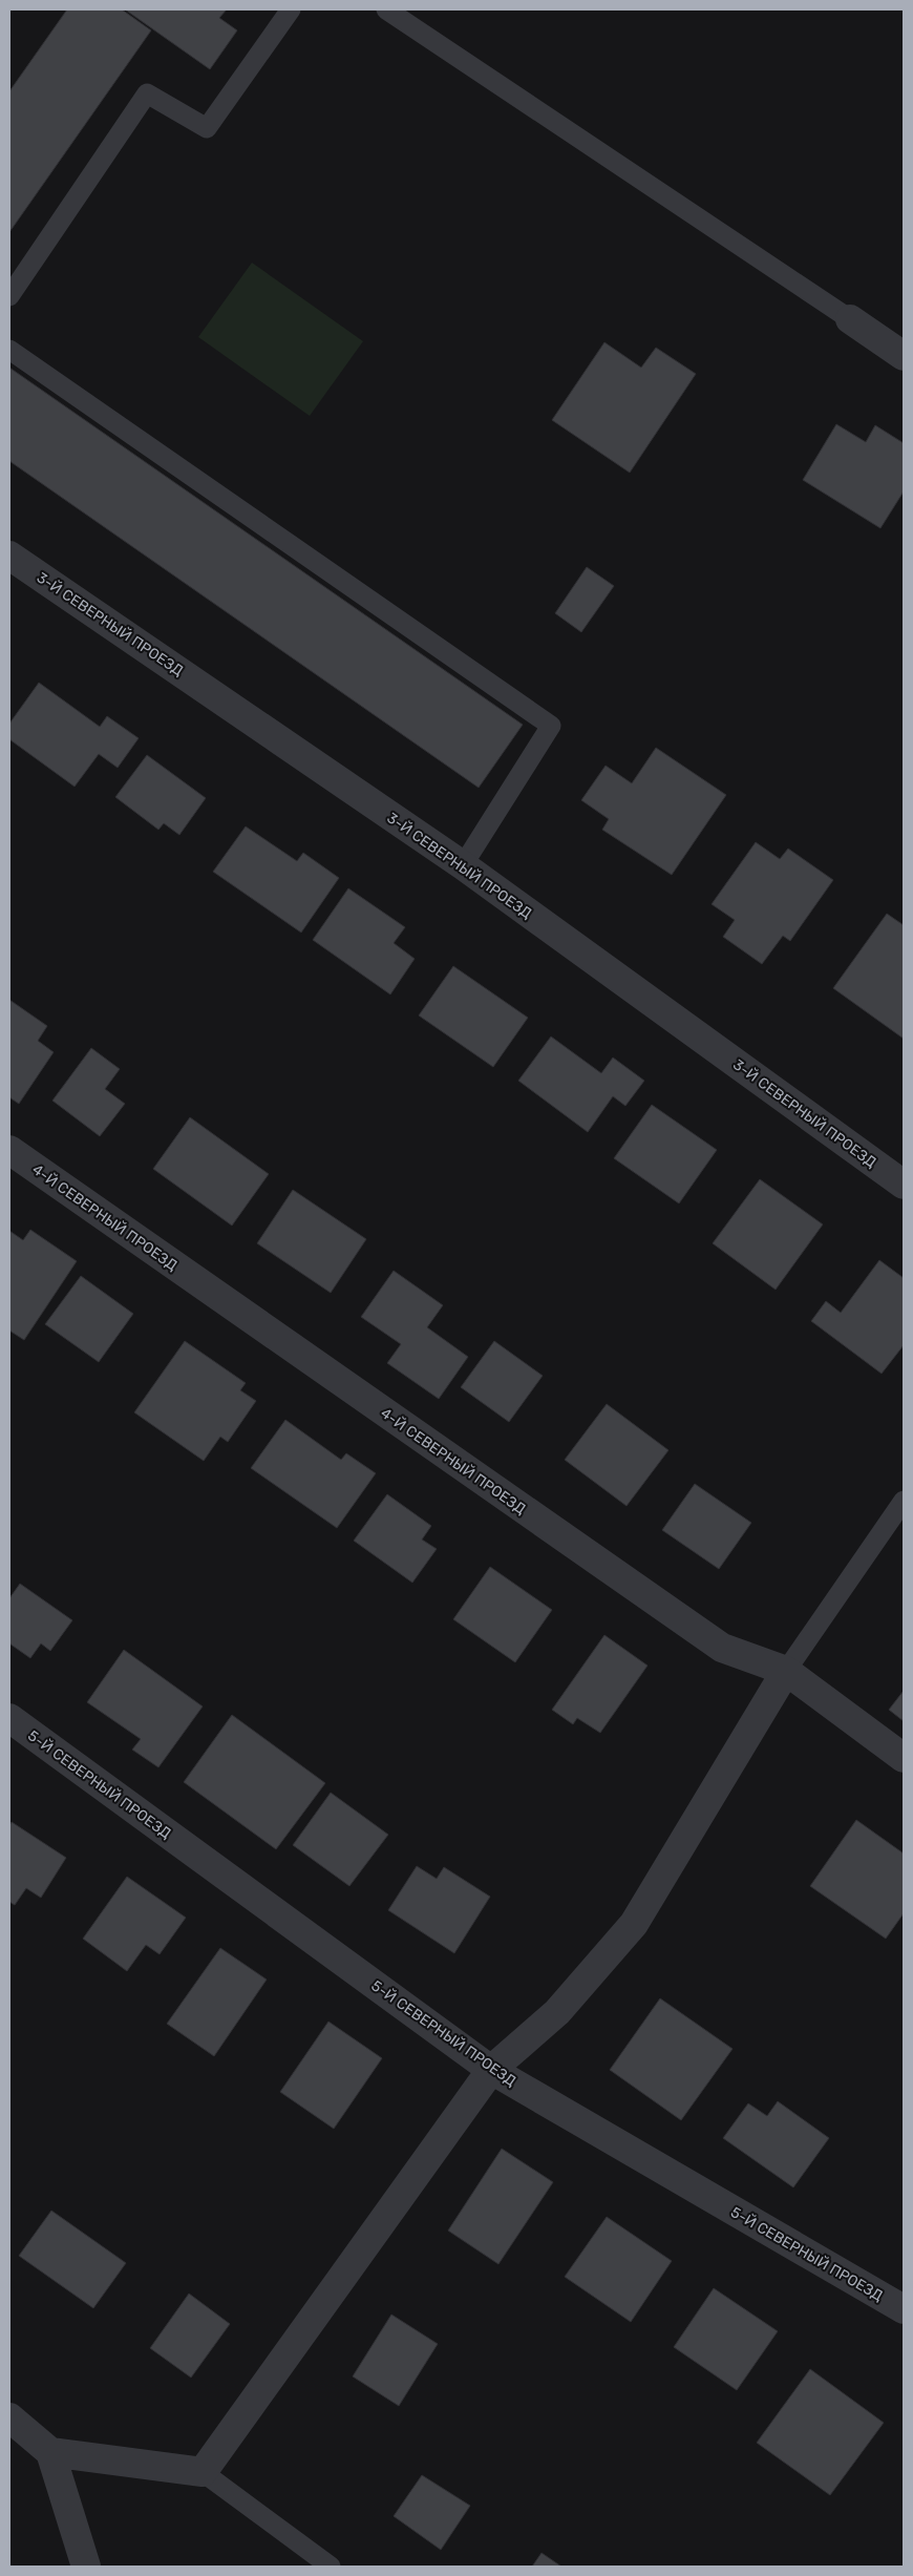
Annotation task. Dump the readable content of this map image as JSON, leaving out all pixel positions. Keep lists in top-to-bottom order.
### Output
{
  "streets": {
    "street": ["3-Й СЕВЕРНЫЙ ПРОЕЗД", "4-Й СЕВЕРНЫЙ ПРОЕЗД", "5-Й СЕВЕРНЫЙ ПРОЕЗД"]
  }
}
